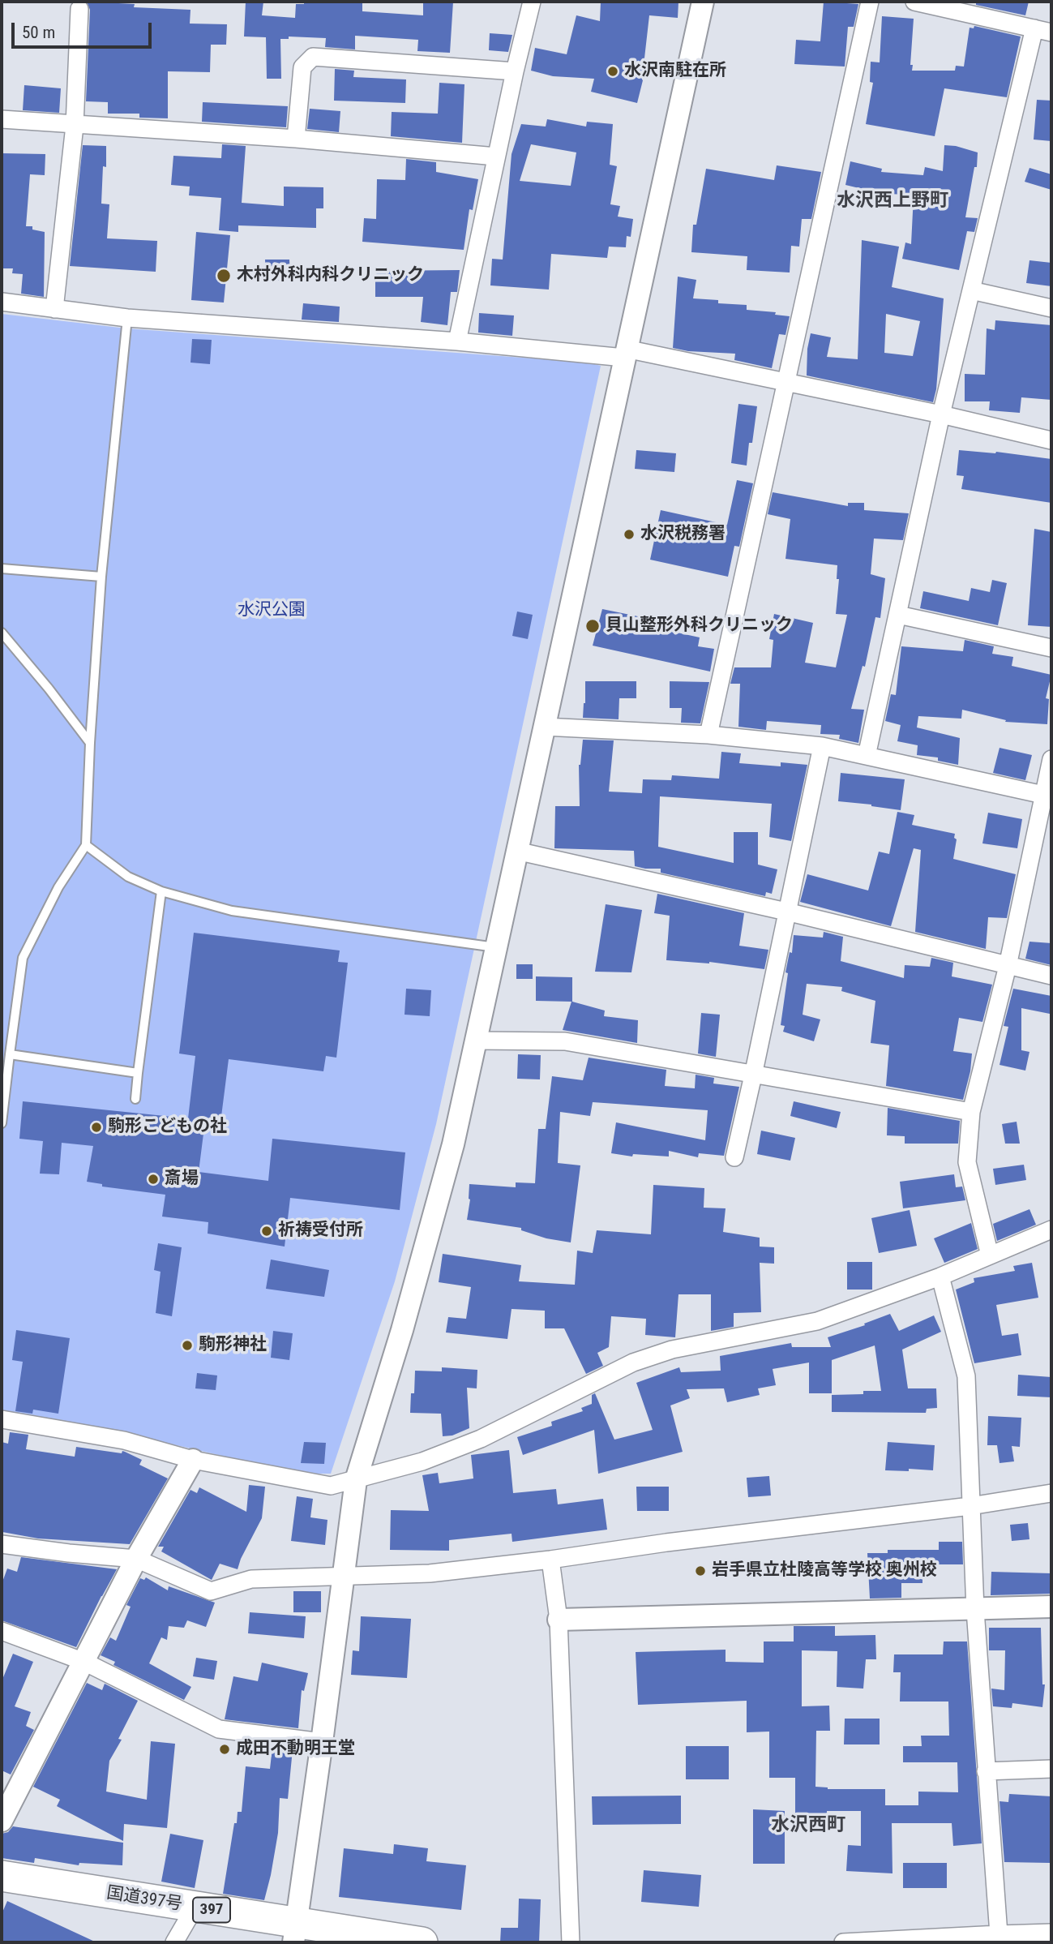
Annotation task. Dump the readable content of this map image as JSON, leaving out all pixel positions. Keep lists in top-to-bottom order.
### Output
{
  "streets": {
    "highway": ["国道397号", "397"]
  },
  "districts": ["水沢西上野町", "水沢西町"],
  "parks": ["水沢公園"],
  "places": [
    "水沢南駐在所",
    "木村外科内科クリニック",
    "水沢税務署",
    "貝山整形外科クリニック",
    "駒形こどもの社",
    "斎場",
    "祈祷受付所",
    "駒形神社",
    "岩手県立杜陵高等学校 奥州校",
    "成田不動明王堂"
  ],
  "scale_bar": "50 m"
}
